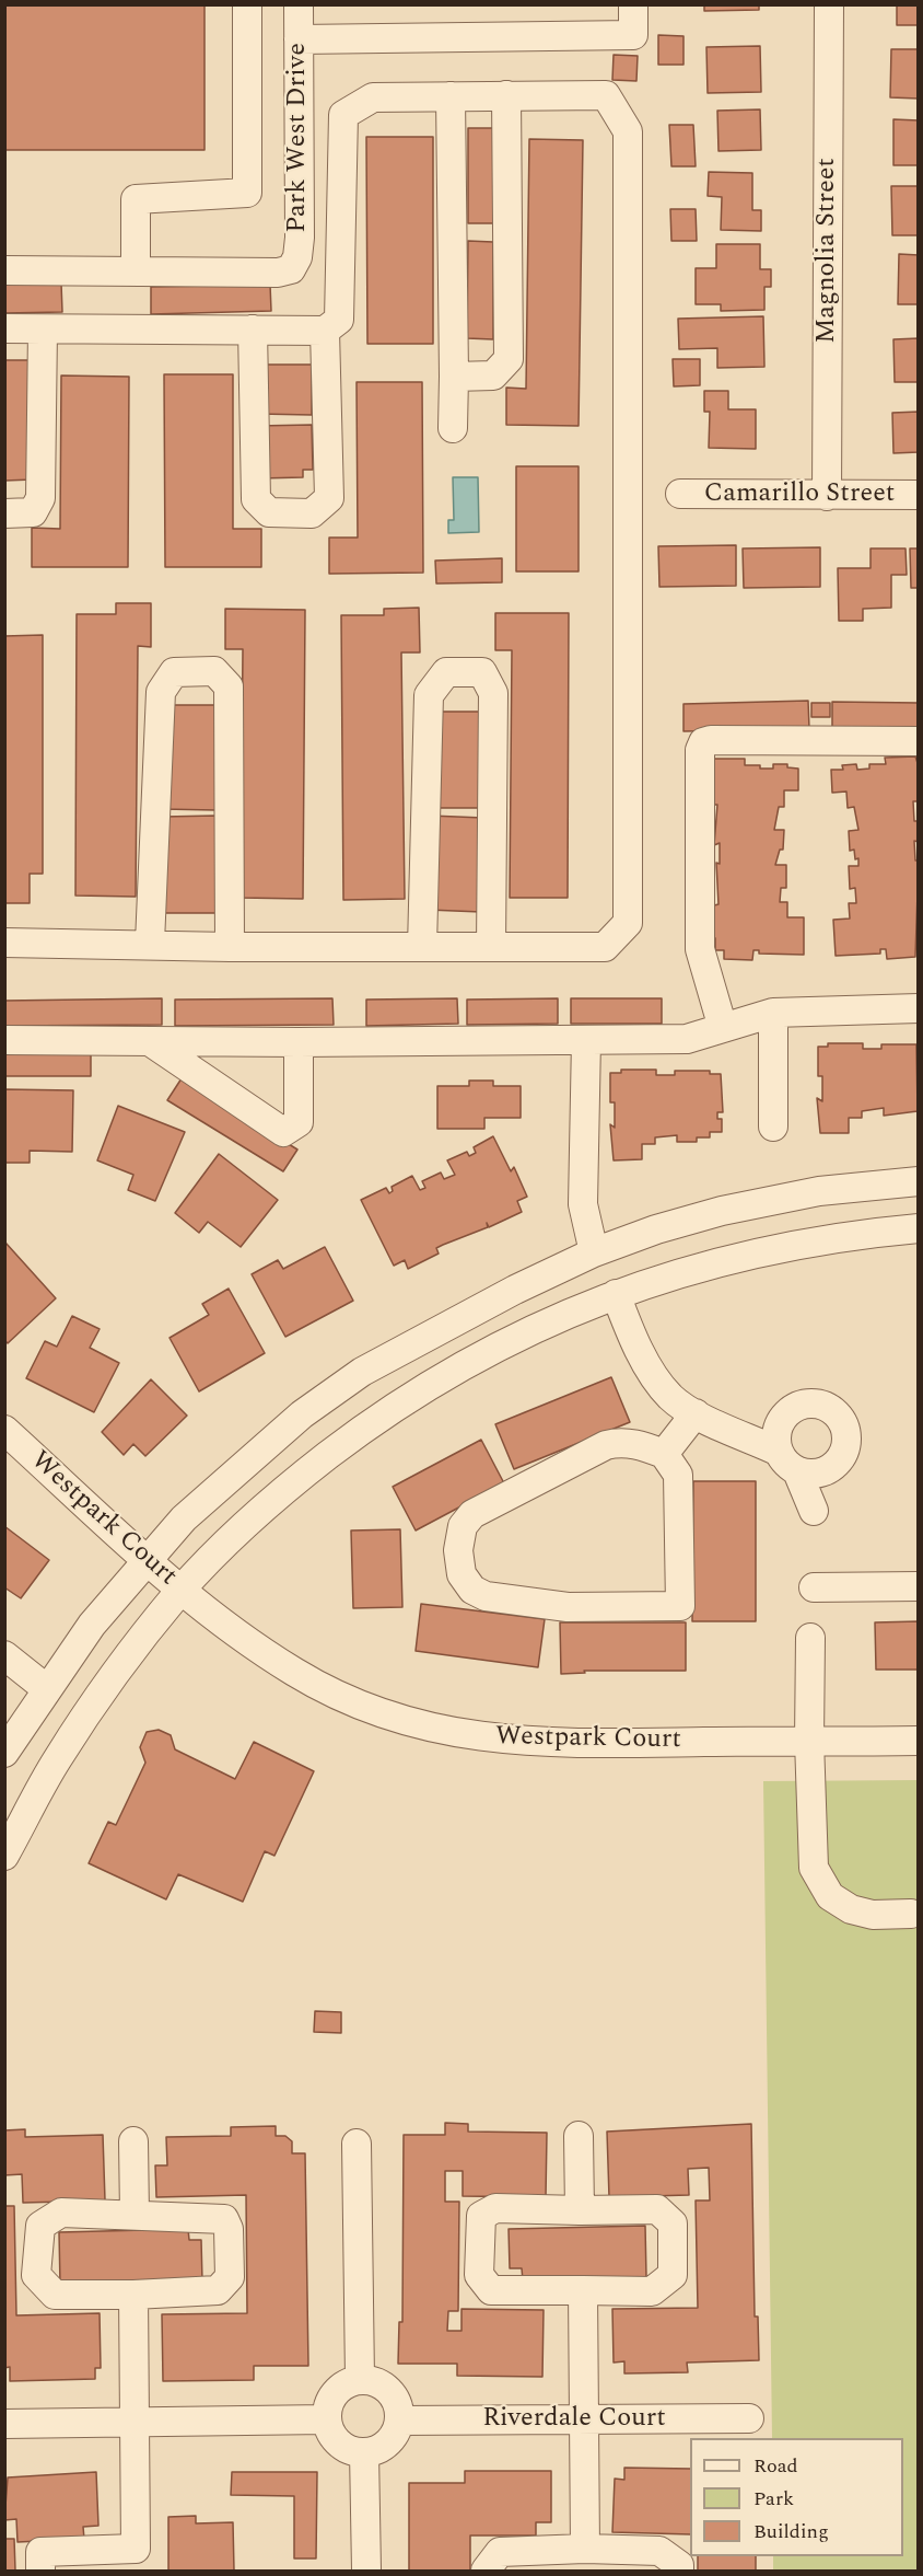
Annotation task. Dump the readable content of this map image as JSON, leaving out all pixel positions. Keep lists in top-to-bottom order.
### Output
{
  "streets": {
    "street": [
      "Park West Drive",
      "Magnolia Street",
      "Camarillo Street",
      "Westpark Court",
      "Riverdale Court"
    ]
  },
  "crossings": [
    ["Magnolia Street", "Camarillo Street"]
  ],
  "legend": ["Road", "Park", "Building"]
}
